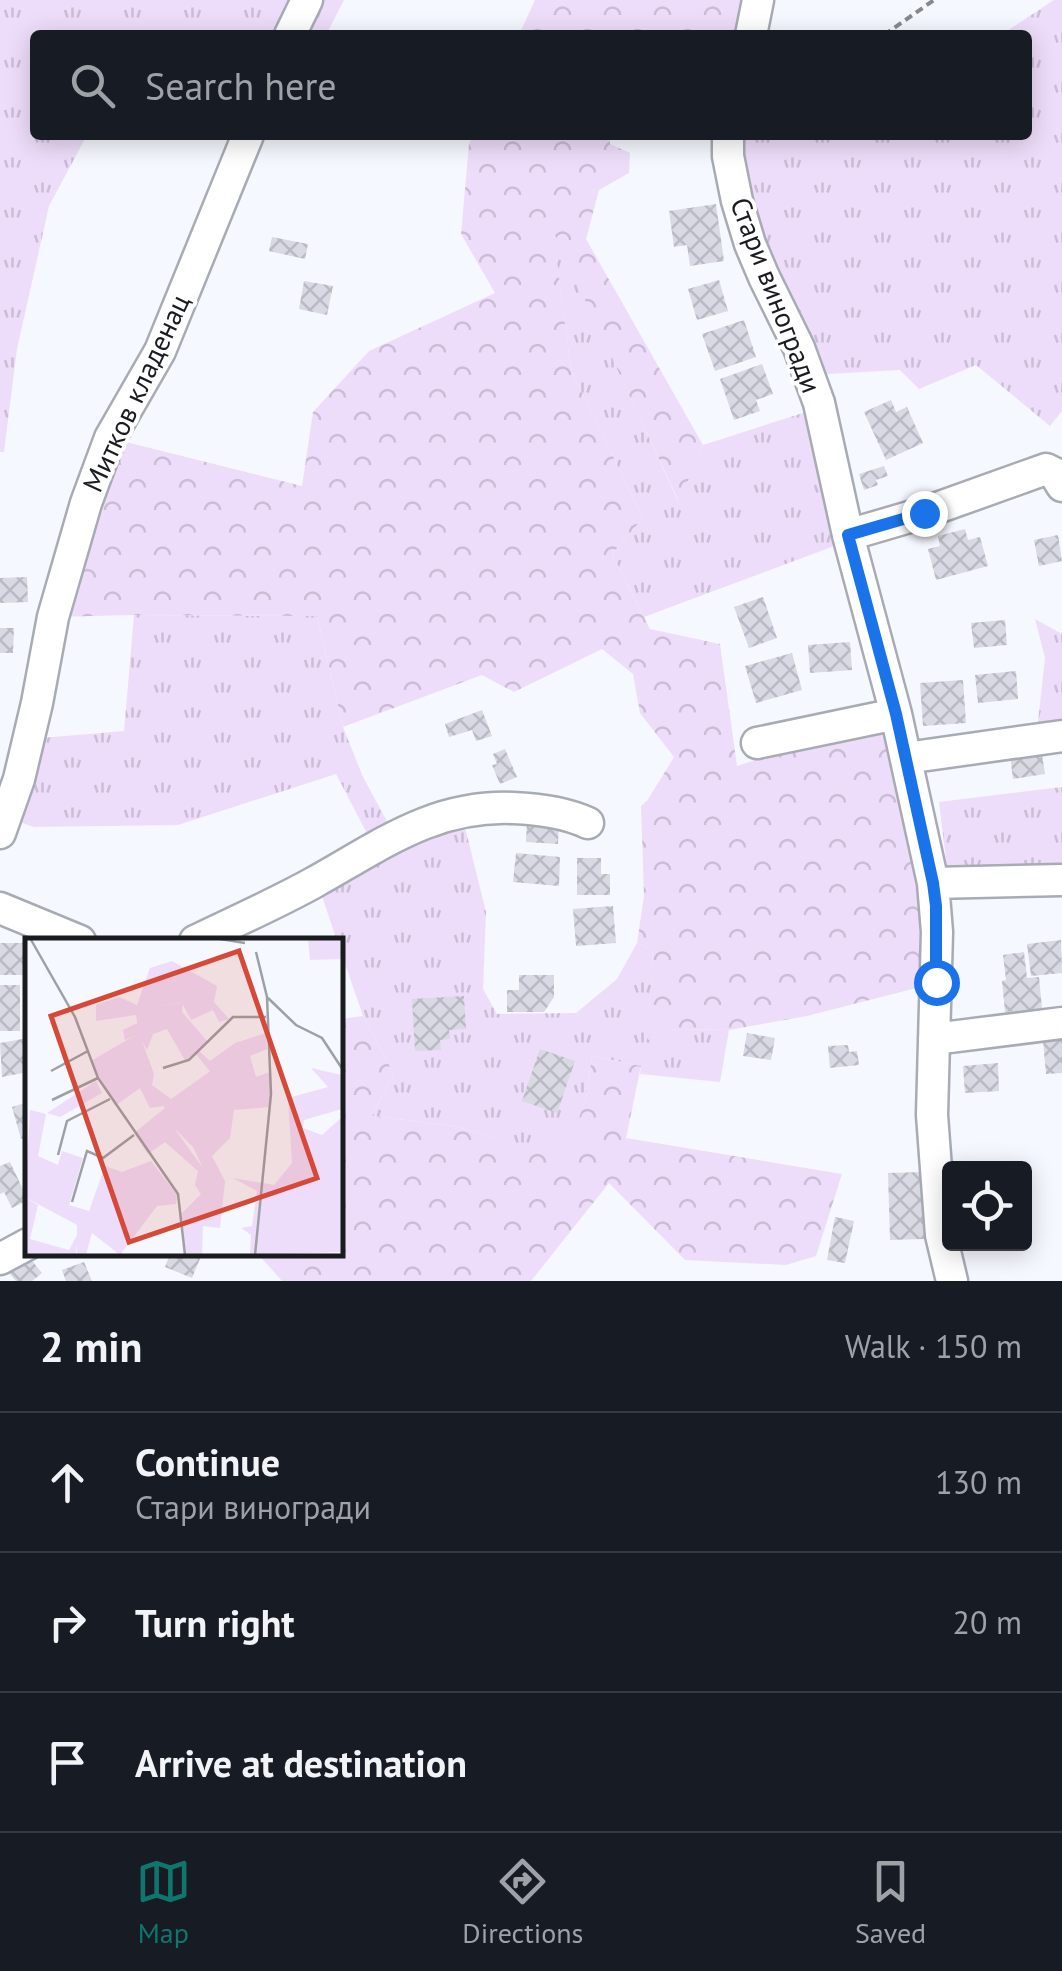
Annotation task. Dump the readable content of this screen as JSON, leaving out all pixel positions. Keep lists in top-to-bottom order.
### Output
{
  "streets": {
    "street": ["Стари виногради", "Митков кладенац"]
  },
  "page": {
    "search": "Search here",
    "heading": ["2 min", "Walk · 150 m"],
    "list": [
      ["Continue", "Стари виногради", "130 m"],
      ["Turn right", "20 m"],
      "Arrive at destination"
    ],
    "nav": ["Map", "Directions", "Saved"]
  }
}
